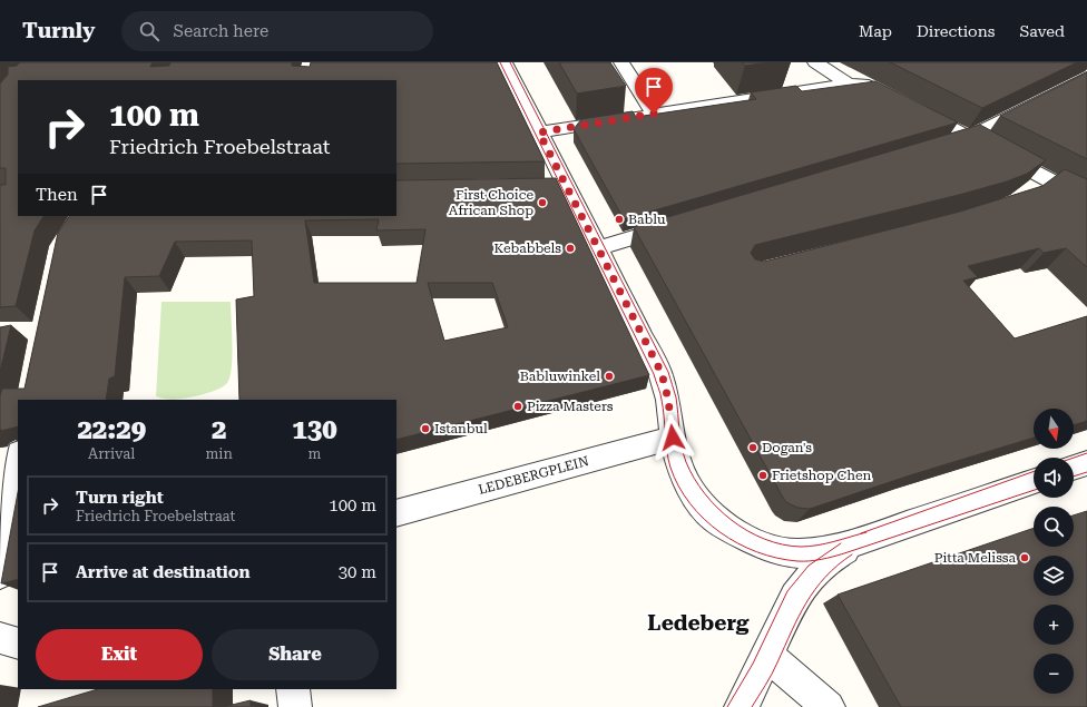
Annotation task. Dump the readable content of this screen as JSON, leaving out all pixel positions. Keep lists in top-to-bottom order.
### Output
{
  "streets": {
    "street": ["LEDEBERGPLEIN"]
  },
  "districts": ["Ledeberg"],
  "places": [
    "First Choice African Shop",
    "Bablu",
    "Kebabbels",
    "Babluwinkel",
    "Pizza Masters",
    "Istanbul",
    "Dogan's",
    "Frietshop Chen",
    "Pitta Melissa"
  ],
  "north": "bottom",
  "page": {
    "header": "Turnly",
    "search": "Search here",
    "nav": ["Map", "Directions", "Saved"],
    "turn": ["100 m", "Friedrich Froebelstraat"],
    "then": "Then",
    "eta": [
      "22:29",
      "Arrival",
      "2",
      "min",
      "130",
      "m"
    ],
    "map_buttons": ["+", "−"],
    "list": [
      {
        "name": "Turn right",
        "note": "Friedrich Froebelstraat",
        "value": "100 m"
      },
      {
        "name": "Arrive at destination",
        "value": "30 m"
      }
    ],
    "buttons": ["Exit", "Share"]
  }
}
